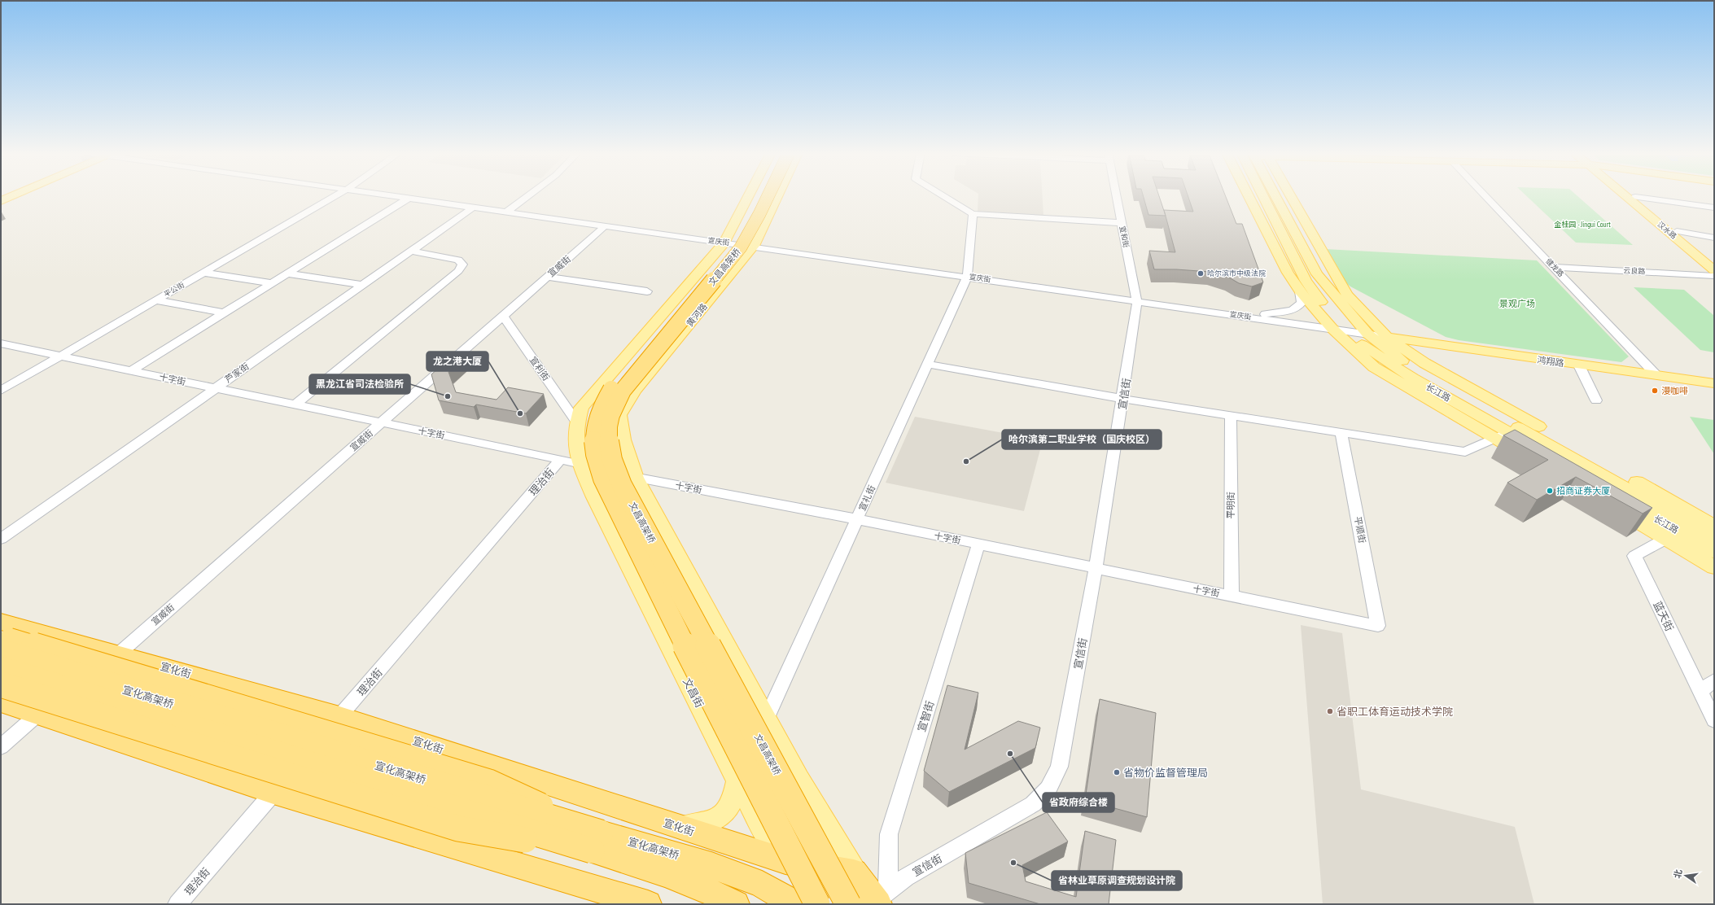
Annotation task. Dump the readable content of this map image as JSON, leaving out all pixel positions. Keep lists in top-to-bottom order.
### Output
{
  "streets": {
    "highway": ["文昌高架桥", "宣化街", "宣化高架桥"],
    "main road": [
      "汉水路",
      "黄河路",
      "鸿翔路",
      "长江路",
      "文昌街"
    ],
    "street": [
      "宣和街",
      "宣庆街",
      "宣威街",
      "健龙路",
      "云良路",
      "平公街",
      "宣利街",
      "芦家街",
      "十字街",
      "宣信街",
      "理治街",
      "宣礼街",
      "平明街",
      "平顺街",
      "蓝天街",
      "宣智街"
    ]
  },
  "crossings": [
    ["宣和街", "宣庆街"],
    ["宣和街", "宣信街"],
    ["宣庆街", "宣威街"],
    ["宣庆街", "黄河路"],
    ["宣庆街", "鸿翔路"],
    ["宣庆街", "芦家街"],
    ["宣庆街", "长江路"],
    ["宣庆街", "宣信街"],
    ["宣庆街", "宣礼街"],
    ["宣威街", "宣利街"],
    ["宣威街", "十字街"],
    ["宣威街", "宣化街"],
    ["健龙路", "云良路"],
    ["健龙路", "鸿翔路"],
    ["平公街", "十字街"],
    ["黄河路", "十字街"],
    ["芦家街", "十字街"],
    ["十字街", "宣信街"],
    ["十字街", "理治街"],
    ["十字街", "宣礼街"],
    ["十字街", "平明街"],
    ["十字街", "平顺街"],
    ["十字街", "文昌街"],
    ["十字街", "宣智街"],
    ["长江路", "蓝天街"],
    ["宣信街", "宣智街"],
    ["理治街", "宣化街"],
    ["理治街", "文昌街"],
    ["宣化街", "文昌街"],
    ["宣化街", "宣化高架桥"]
  ],
  "parks": ["金桂园 - Jingui Court", "景观广场"],
  "places": [
    "哈尔滨市中级法院",
    "漫咖啡",
    "黑龙江省司法检验所",
    "龙之港大厦",
    "哈尔滨第二职业学校（国庆校区）",
    "招商证券大厦",
    "省职工体育运动技术学院",
    "省政府综合楼",
    "省物价监督管理局",
    "省林业草原调查规划设计院"
  ],
  "north": "left"
}
